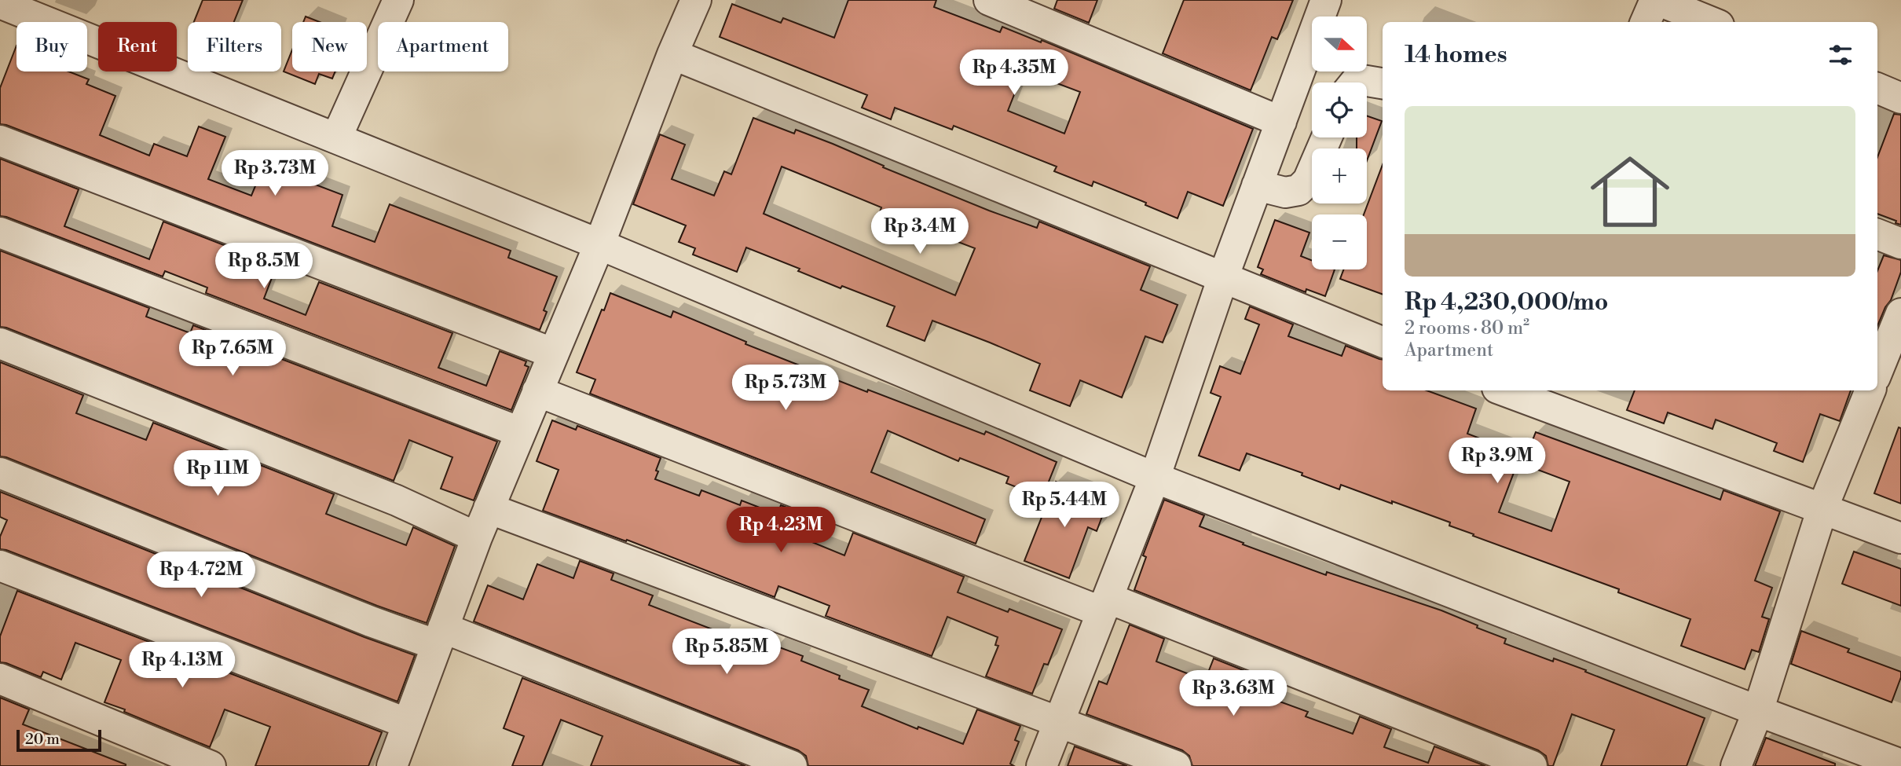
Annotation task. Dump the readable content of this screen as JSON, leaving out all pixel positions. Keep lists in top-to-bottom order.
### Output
{
  "scale_bar": "20 m",
  "north": "right",
  "page": {
    "map_buttons": ["+", "−"],
    "chip": [
      "Buy",
      "Rent",
      "Filters",
      "New",
      "Apartment"
    ],
    "heading": "14 homes",
    "price": [
      "Rp 4.35M",
      "Rp 3.73M",
      "Rp 3.4M",
      "Rp 8.5M",
      "Rp 7.65M",
      "Rp 5.73M",
      "Rp 3.9M",
      "Rp 11M",
      "Rp 5.44M",
      "Rp 4.23M",
      "Rp 4.72M",
      "Rp 5.85M",
      "Rp 4.13M",
      "Rp 3.63M"
    ],
    "list": [
      {
        "name": "Rp 4,230,000/mo",
        "note": "2 rooms · 80 m² · Apartment"
      }
    ],
    "scale": "20 m"
  }
}
